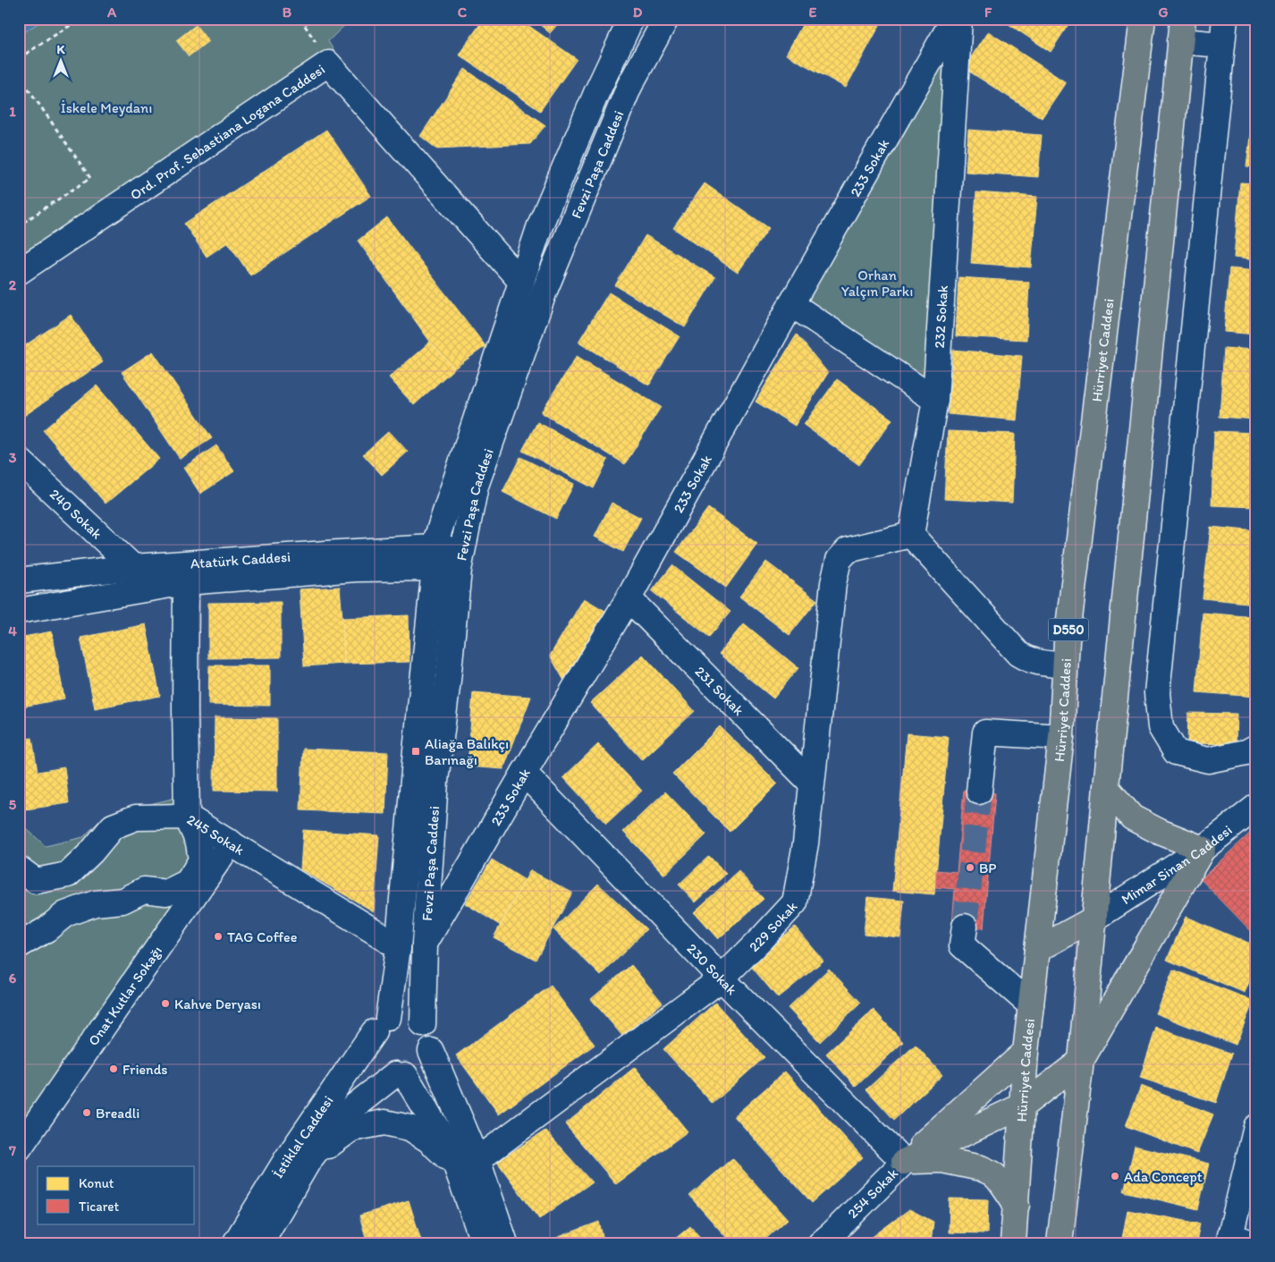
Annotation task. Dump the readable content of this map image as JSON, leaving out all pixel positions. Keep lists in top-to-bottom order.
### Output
{
  "streets": {
    "highway": ["Hürriyet Caddesi", "D550"],
    "street": [
      "Ord. Prof. Sebastiana Logana Caddesi",
      "Fevzi Paşa Caddesi",
      "233 Sokak",
      "232 Sokak",
      "240 Sokak",
      "Atatürk Caddesi",
      "231 Sokak",
      "245 Sokak",
      "Mimar Sinan Caddesi",
      "229 Sokak",
      "230 Sokak",
      "Onat Kutlar Sokağı",
      "İstiklal Caddesi",
      "254 Sokak"
    ]
  },
  "crossings": [
    ["Ord. Prof. Sebastiana Logana Caddesi", "Fevzi Paşa Caddesi"],
    ["Fevzi Paşa Caddesi", "233 Sokak"],
    ["Fevzi Paşa Caddesi", "Atatürk Caddesi"],
    ["Fevzi Paşa Caddesi", "245 Sokak"],
    ["Fevzi Paşa Caddesi", "229 Sokak"],
    ["Fevzi Paşa Caddesi", "İstiklal Caddesi"],
    ["233 Sokak", "231 Sokak"],
    ["233 Sokak", "230 Sokak"],
    ["232 Sokak", "229 Sokak"],
    ["240 Sokak", "Atatürk Caddesi"],
    ["Atatürk Caddesi", "245 Sokak"],
    ["231 Sokak", "229 Sokak"],
    ["245 Sokak", "Onat Kutlar Sokağı"],
    ["229 Sokak", "230 Sokak"],
    ["230 Sokak", "254 Sokak"]
  ],
  "parks": ["İskele Meydanı", "Orhan Yalçın Parkı"],
  "places": {
    "transit": ["Aliağa Balıkçı Barınağı"],
    "other": [
      "BP",
      "TAG Coffee",
      "Kahve Deryası",
      "Friends",
      "Breadli",
      "Ada Concept"
    ]
  },
  "legend": ["Konut", "Ticaret"],
  "north": "top",
  "grid": {
    "columns": [
      "A",
      "B",
      "C",
      "D",
      "E",
      "F",
      "G"
    ],
    "rows": [
      "1",
      "2",
      "3",
      "4",
      "5",
      "6",
      "7"
    ]
  }
}
